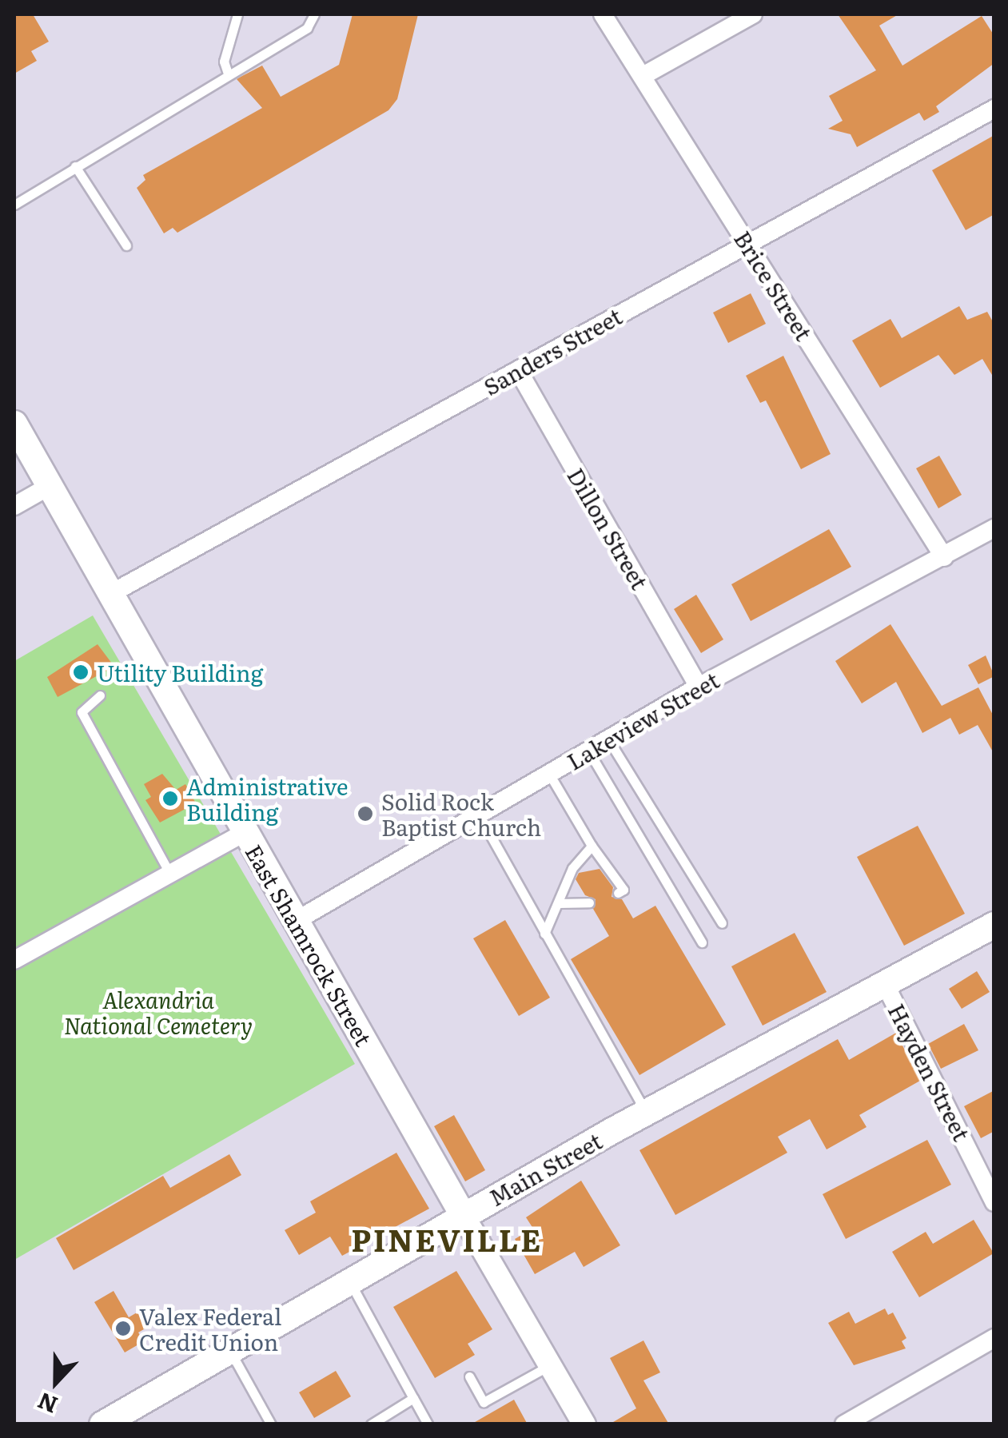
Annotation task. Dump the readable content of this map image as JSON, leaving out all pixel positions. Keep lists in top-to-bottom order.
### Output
{
  "streets": {
    "main road": ["East Shamrock Street", "Main Street"],
    "street": [
      "Brice Street",
      "Sanders Street",
      "Dillon Street",
      "Lakeview Street",
      "Hayden Street"
    ]
  },
  "crossings": [
    ["Brice Street", "Sanders Street"],
    ["Brice Street", "Lakeview Street"],
    ["Sanders Street", "Dillon Street"],
    ["Sanders Street", "East Shamrock Street"],
    ["Dillon Street", "Lakeview Street"],
    ["Lakeview Street", "East Shamrock Street"],
    ["East Shamrock Street", "Main Street"],
    ["Hayden Street", "Main Street"]
  ],
  "districts": ["PINEVILLE"],
  "parks": ["Alexandria National Cemetery"],
  "places": [
    "Utility Building",
    "Administrative Building",
    "Solid Rock Baptist Church",
    "Valex Federal Credit Union"
  ],
  "north": "bottom"
}
